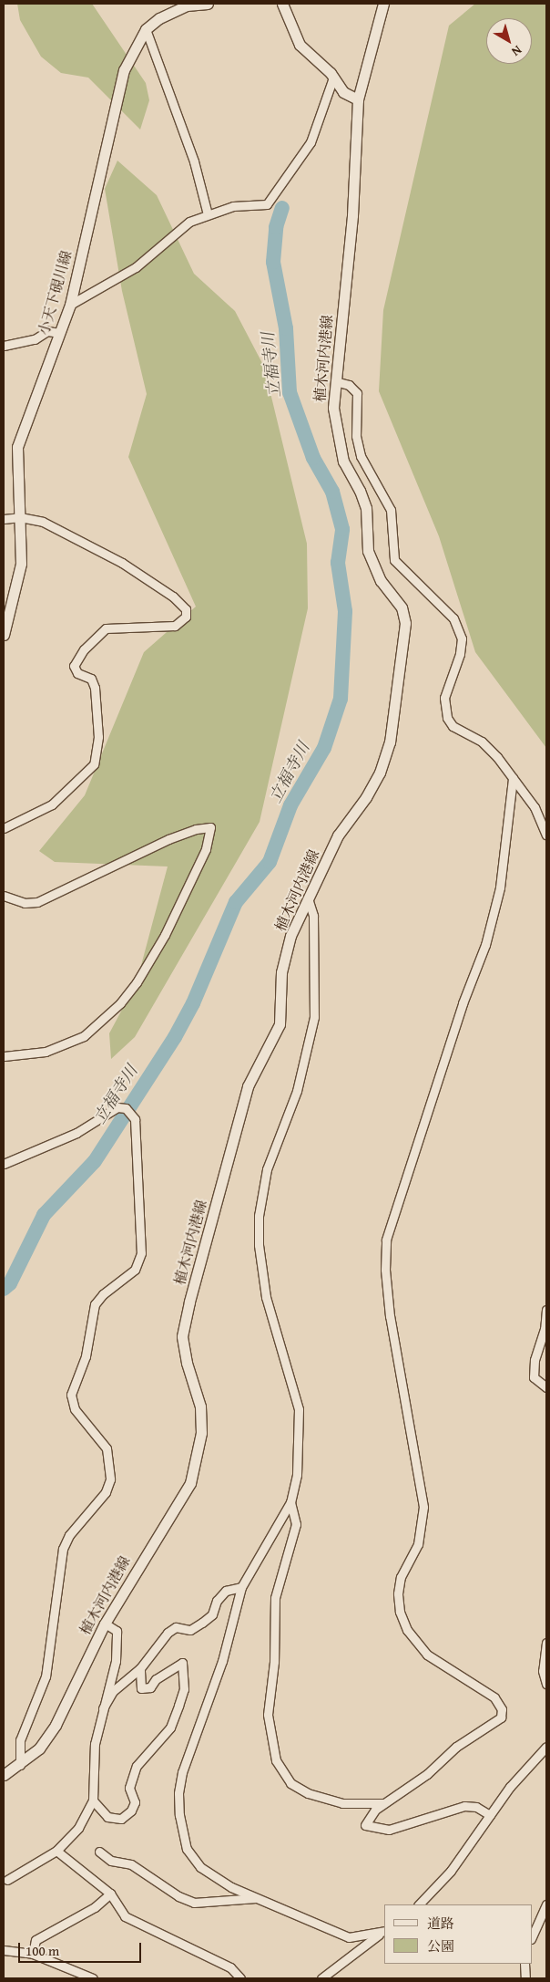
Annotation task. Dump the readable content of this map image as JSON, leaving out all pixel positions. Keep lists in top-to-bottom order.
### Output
{
  "streets": {
    "main road": ["小天下硯川線", "植木河内港線"]
  },
  "water": ["立福寺川"],
  "legend": ["道路", "公園"],
  "scale_bar": "100 m",
  "north": "bottom right"
}
